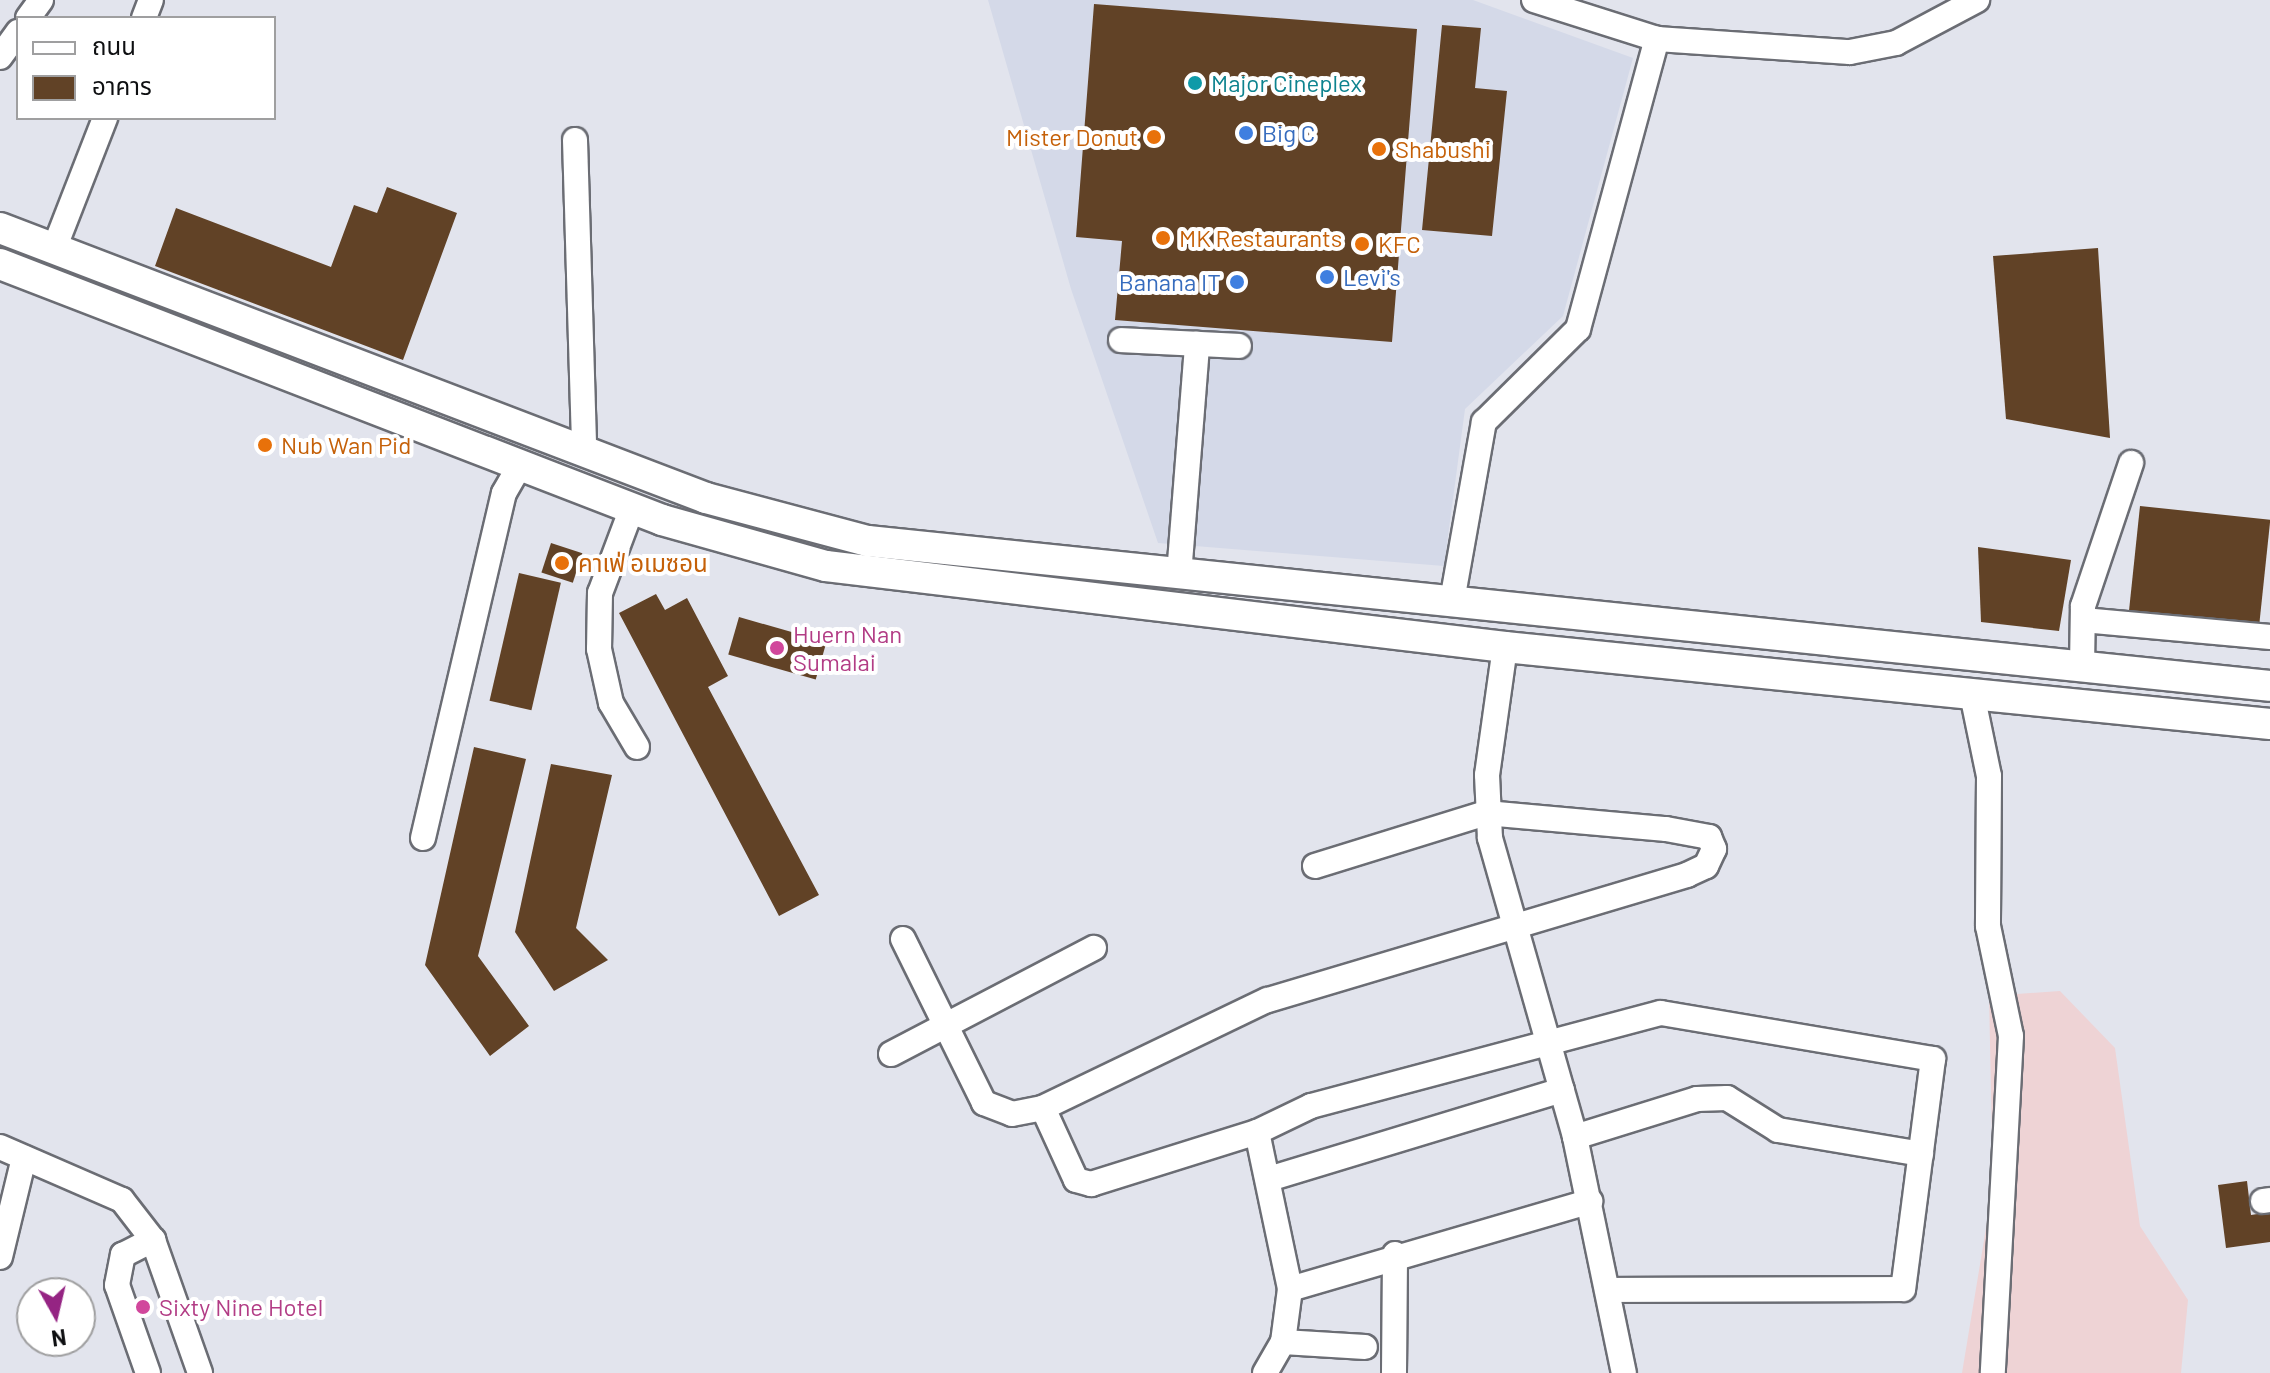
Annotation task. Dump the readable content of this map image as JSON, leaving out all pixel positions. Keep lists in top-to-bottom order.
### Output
{
  "places": [
    "Major Cineplex",
    "Big C",
    "Mister Donut",
    "Shabushi",
    "MK Restaurants",
    "KFC",
    "Levi's",
    "Banana IT",
    "Nub Wan Pid",
    "คาเฟ่ อเมซอน",
    "Huern Nan Sumalai",
    "Sixty Nine Hotel"
  ],
  "legend": ["ถนน", "อาคาร"],
  "north": "bottom"
}
